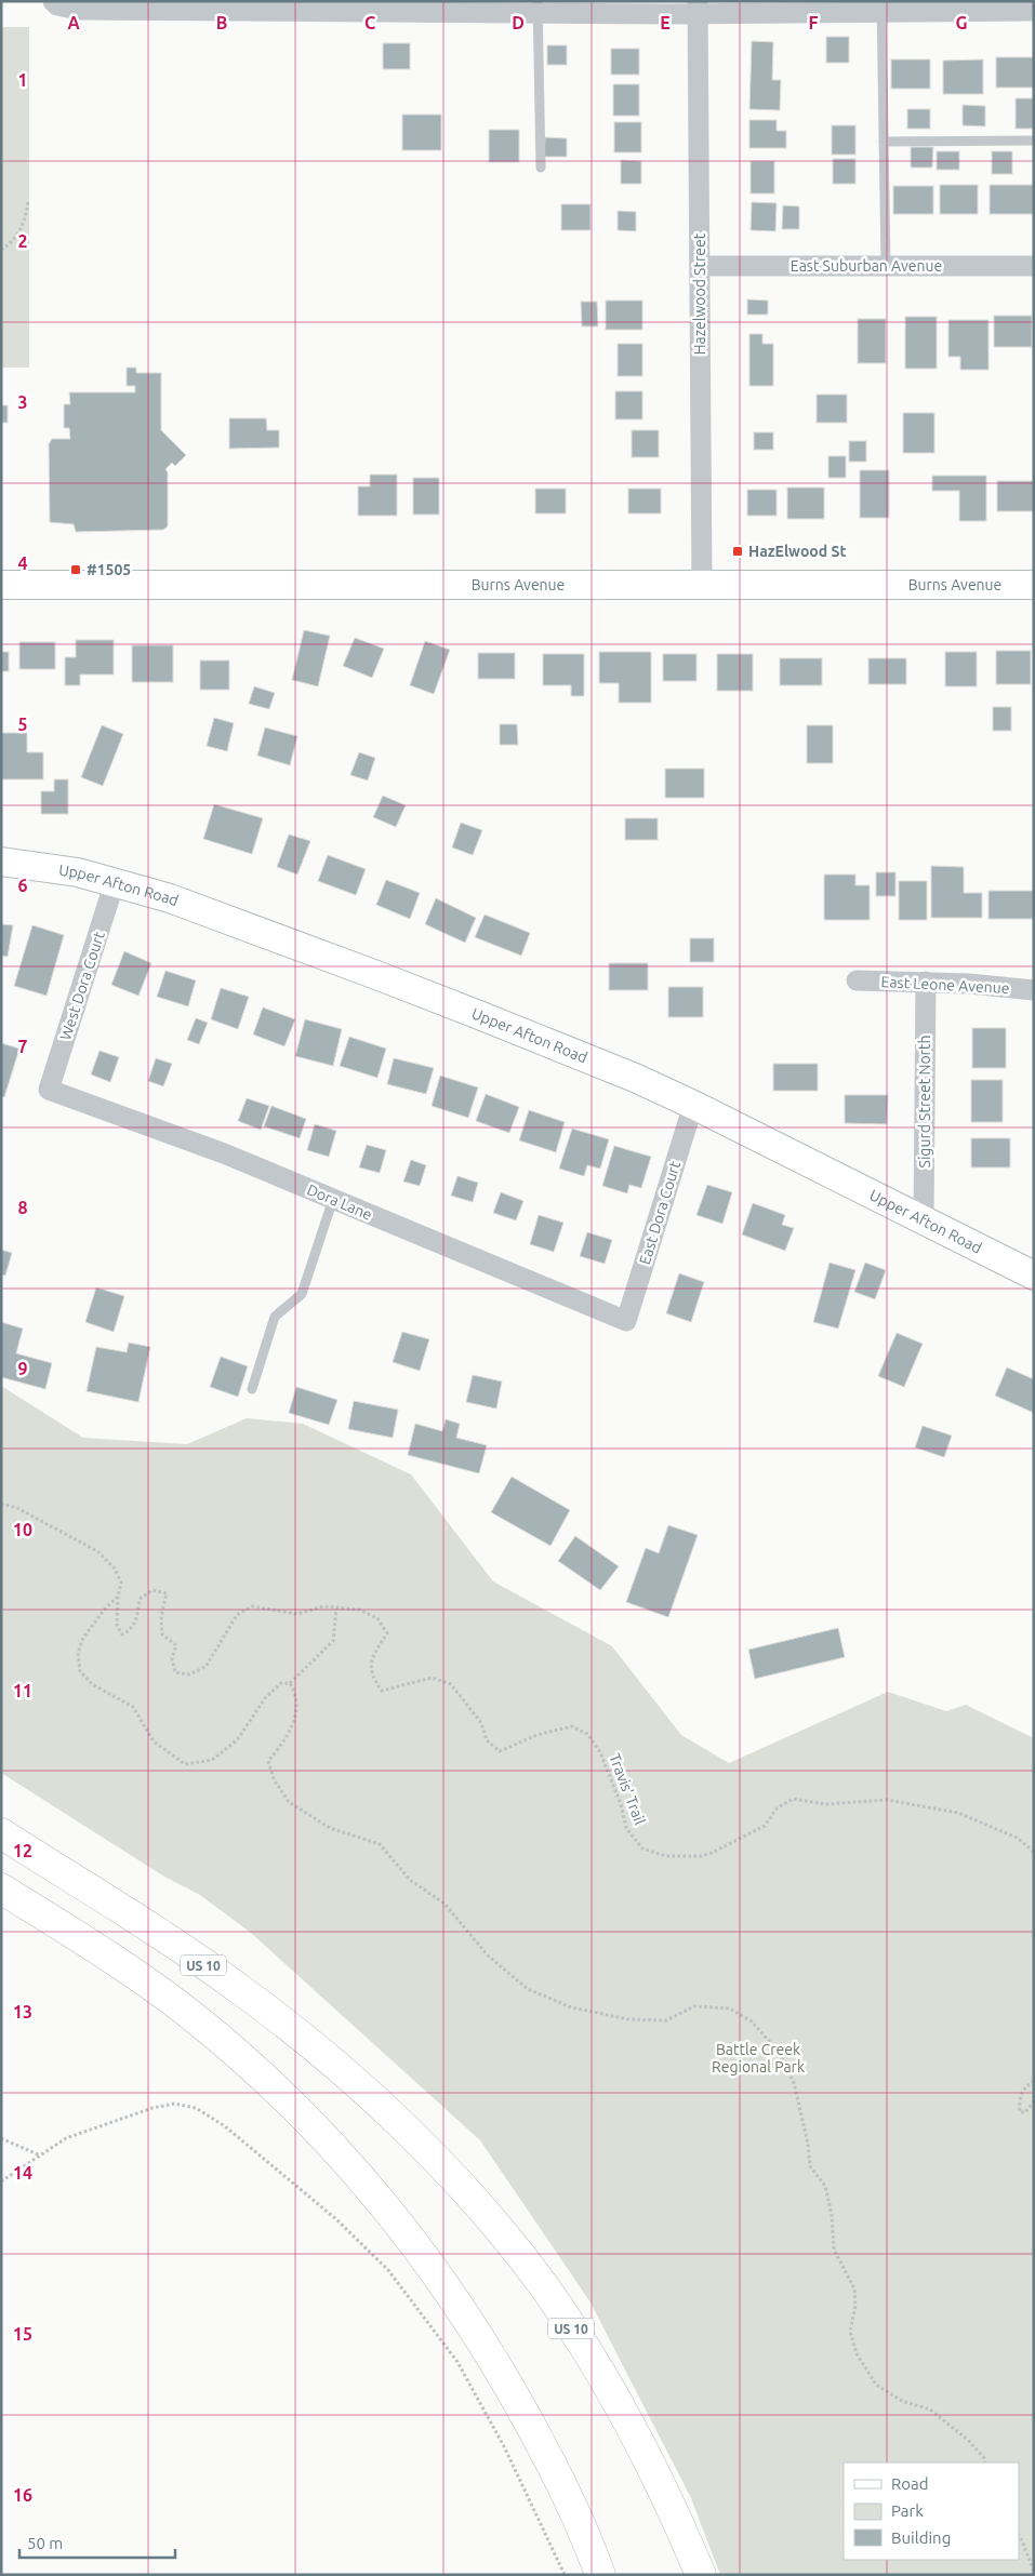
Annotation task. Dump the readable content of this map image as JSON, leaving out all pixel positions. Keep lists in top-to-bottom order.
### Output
{
  "streets": {
    "highway": ["US 10"],
    "street": [
      "East Suburban Avenue",
      "Hazelwood Street",
      "Burns Avenue",
      "Upper Afton Road",
      "East Leone Avenue",
      "West Dora Court",
      "Sigurd Street North",
      "Dora Lane",
      "East Dora Court"
    ],
    "path": ["Travis' Trail"]
  },
  "crossings": [
    ["East Suburban Avenue", "Hazelwood Street"],
    ["Hazelwood Street", "Burns Avenue"],
    ["Upper Afton Road", "West Dora Court"],
    ["Upper Afton Road", "Sigurd Street North"],
    ["Upper Afton Road", "East Dora Court"],
    ["East Leone Avenue", "Sigurd Street North"],
    ["West Dora Court", "Dora Lane"],
    ["Dora Lane", "East Dora Court"]
  ],
  "parks": ["Battle Creek Regional Park"],
  "places": {
    "transit": ["HazElwood St", "#1505"]
  },
  "legend": ["Road", "Park", "Building"],
  "scale_bar": "50 m",
  "grid": {
    "columns": [
      "A",
      "B",
      "C",
      "D",
      "E",
      "F",
      "G"
    ],
    "rows": [
      "1",
      "2",
      "3",
      "4",
      "5",
      "6",
      "7",
      "8",
      "9",
      "10",
      "11",
      "12",
      "13",
      "14",
      "15",
      "16"
    ]
  }
}
